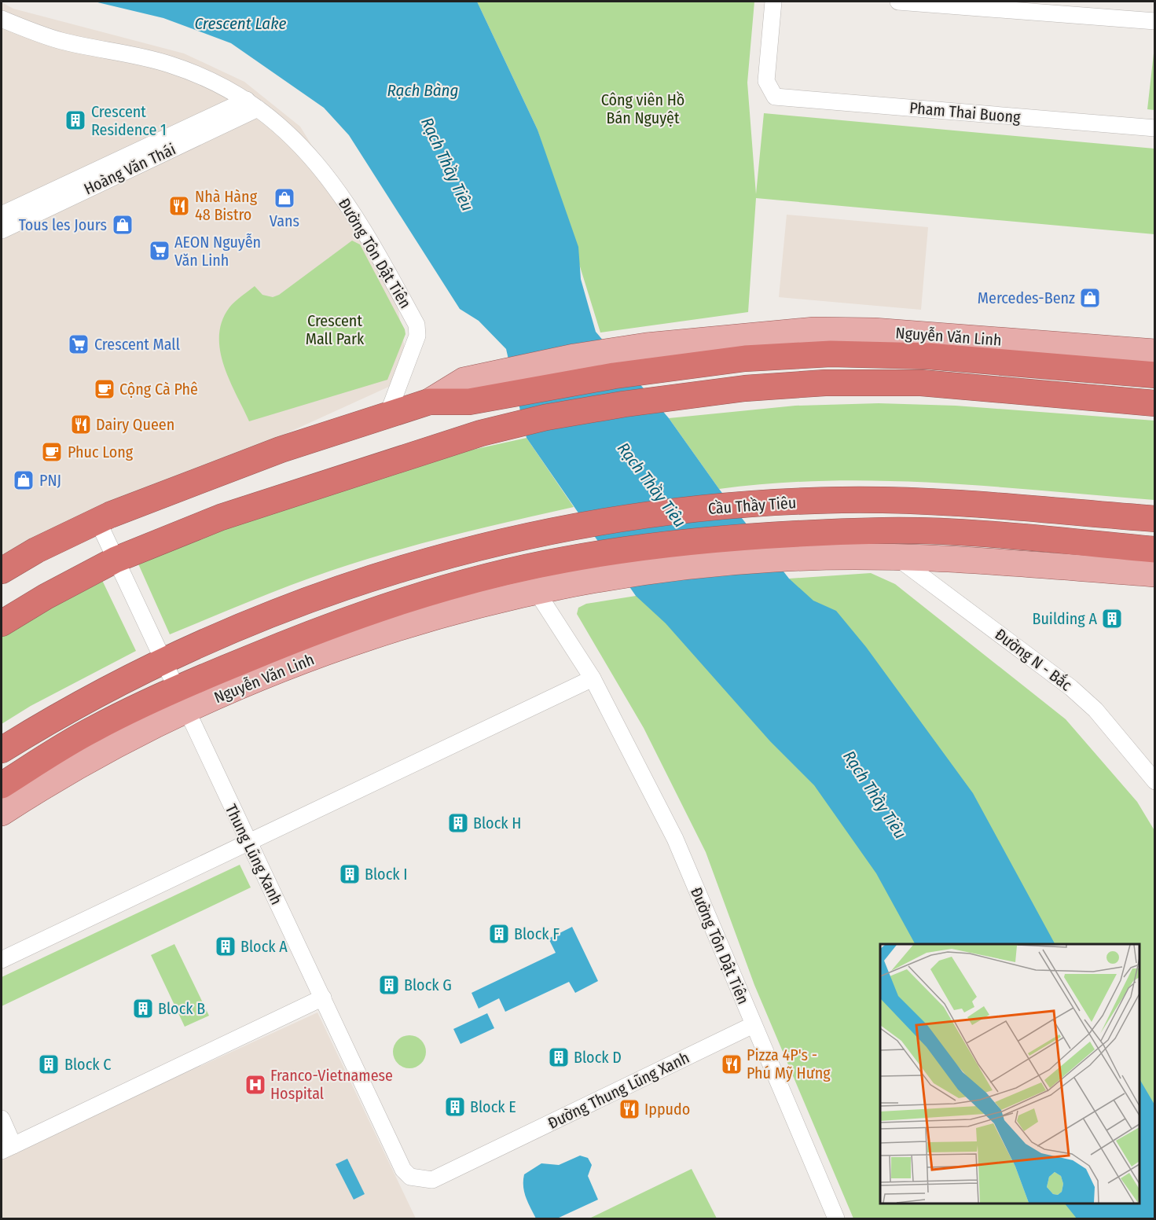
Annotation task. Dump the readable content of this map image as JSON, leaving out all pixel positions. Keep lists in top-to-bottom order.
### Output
{
  "streets": {
    "highway": ["Nguyễn Văn Linh", "Cầu Thầy Tiêu"],
    "street": [
      "Pham Thai Buong",
      "Hoàng Văn Thái",
      "Đường Tôn Dật Tiên",
      "Đường N - Bắc",
      "Thung Lũng Xanh",
      "Đường Thung Lũng Xanh"
    ]
  },
  "crossings": [
    ["Hoàng Văn Thái", "Đường Tôn Dật Tiên"],
    ["Đường Tôn Dật Tiên", "Nguyễn Văn Linh"],
    ["Đường Tôn Dật Tiên", "Đường Thung Lũng Xanh"],
    ["Nguyễn Văn Linh", "Cầu Thầy Tiêu"],
    ["Nguyễn Văn Linh", "Thung Lũng Xanh"],
    ["Cầu Thầy Tiêu", "Thung Lũng Xanh"],
    ["Thung Lũng Xanh", "Đường Thung Lũng Xanh"]
  ],
  "water": ["Crescent Lake", "Rạch Bàng", "Rạch Thầy Tiêu"],
  "parks": ["Công viên Hồ Bán Nguyệt", "Crescent Mall Park"],
  "places": {
    "building": [
      "Crescent Residence 1",
      "Building A",
      "Block H",
      "Block I",
      "Block F",
      "Block A",
      "Block G",
      "Block B",
      "Block D",
      "Block C",
      "Block E"
    ],
    "shop": [
      "Vans",
      "Tous les Jours",
      "Mercedes-Benz",
      "PNJ"
    ],
    "restaurant": [
      "Nhà Hàng 48 Bistro",
      "Dairy Queen",
      "Pizza 4P's - Phú Mỹ Hưng",
      "Ippudo"
    ],
    "supermarket": ["AEON Nguyễn Văn Linh", "Crescent Mall"],
    "cafe": ["Cộng Cà Phê", "Phuc Long"],
    "hospital": ["Franco-Vietnamese Hospital"]
  }
}
